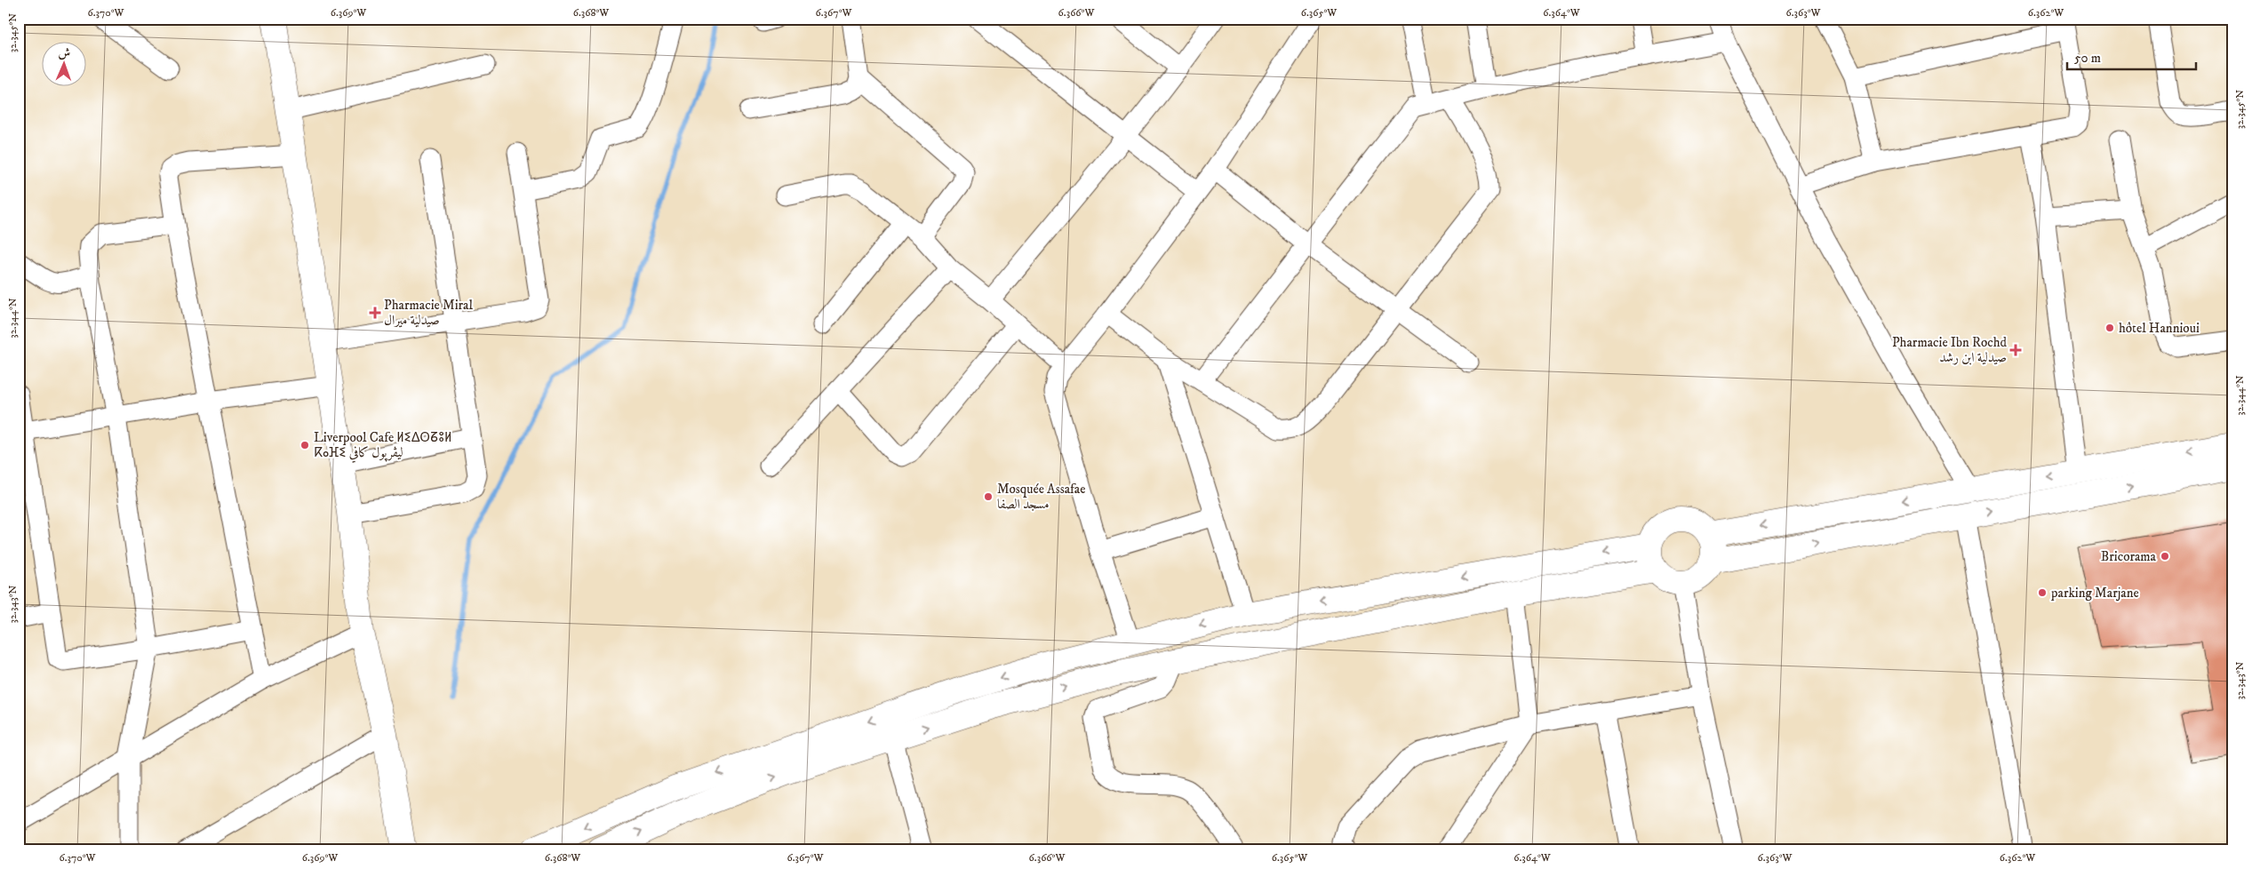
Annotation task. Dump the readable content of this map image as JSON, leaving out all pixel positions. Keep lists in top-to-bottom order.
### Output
{
  "places": {
    "health": ["Pharmacie Miral صيدلية ميرال", "Pharmacie Ibn Rochd صيدلية ابن رشد"],
    "other": [
      "hôtel Hannioui",
      "Liverpool Cafe ⵍⵉⵠⵔⵒⵓⵍ ⴽⴰⴼⵉ ليڤرپول كافي",
      "Mosquée Assafae مسجد الصفا",
      "Bricorama",
      "parking Marjane"
    ]
  },
  "scale_bar": "50 m",
  "north": "top",
  "coordinates": [
    "6.370°W",
    "6.369°W",
    "6.368°W",
    "6.367°W",
    "6.366°W",
    "6.365°W",
    "6.364°W",
    "6.363°W",
    "6.362°W",
    "32.345°N",
    "32.344°N",
    "32.343°N"
  ]
}
